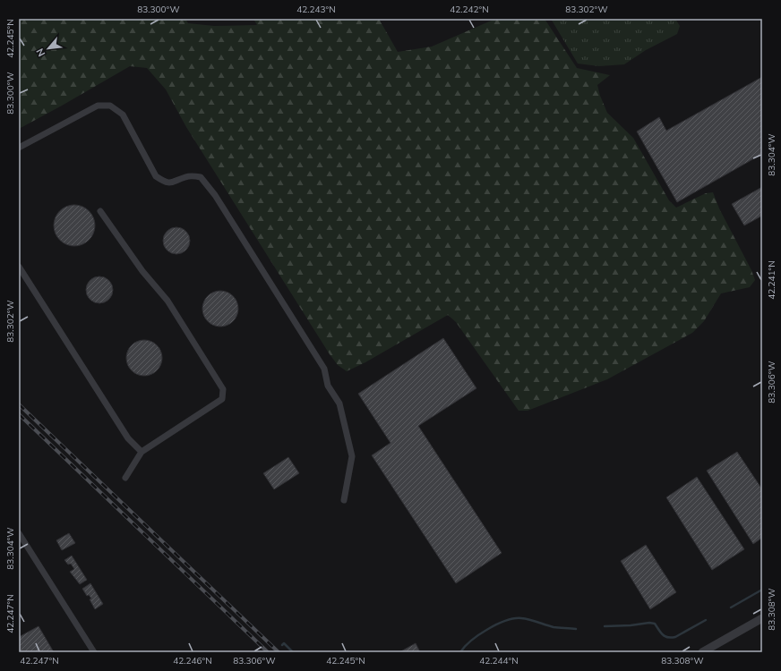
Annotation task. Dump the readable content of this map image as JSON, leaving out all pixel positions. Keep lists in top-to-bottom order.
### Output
{
  "north": "bottom left",
  "coordinates": [
    "83.300°W",
    "42.243°N",
    "42.242°N",
    "83.302°W",
    "42.245°N",
    "83.304°W",
    "42.241°N",
    "83.306°W",
    "83.308°W",
    "42.247°N",
    "42.246°N",
    "42.244°N"
  ]
}
